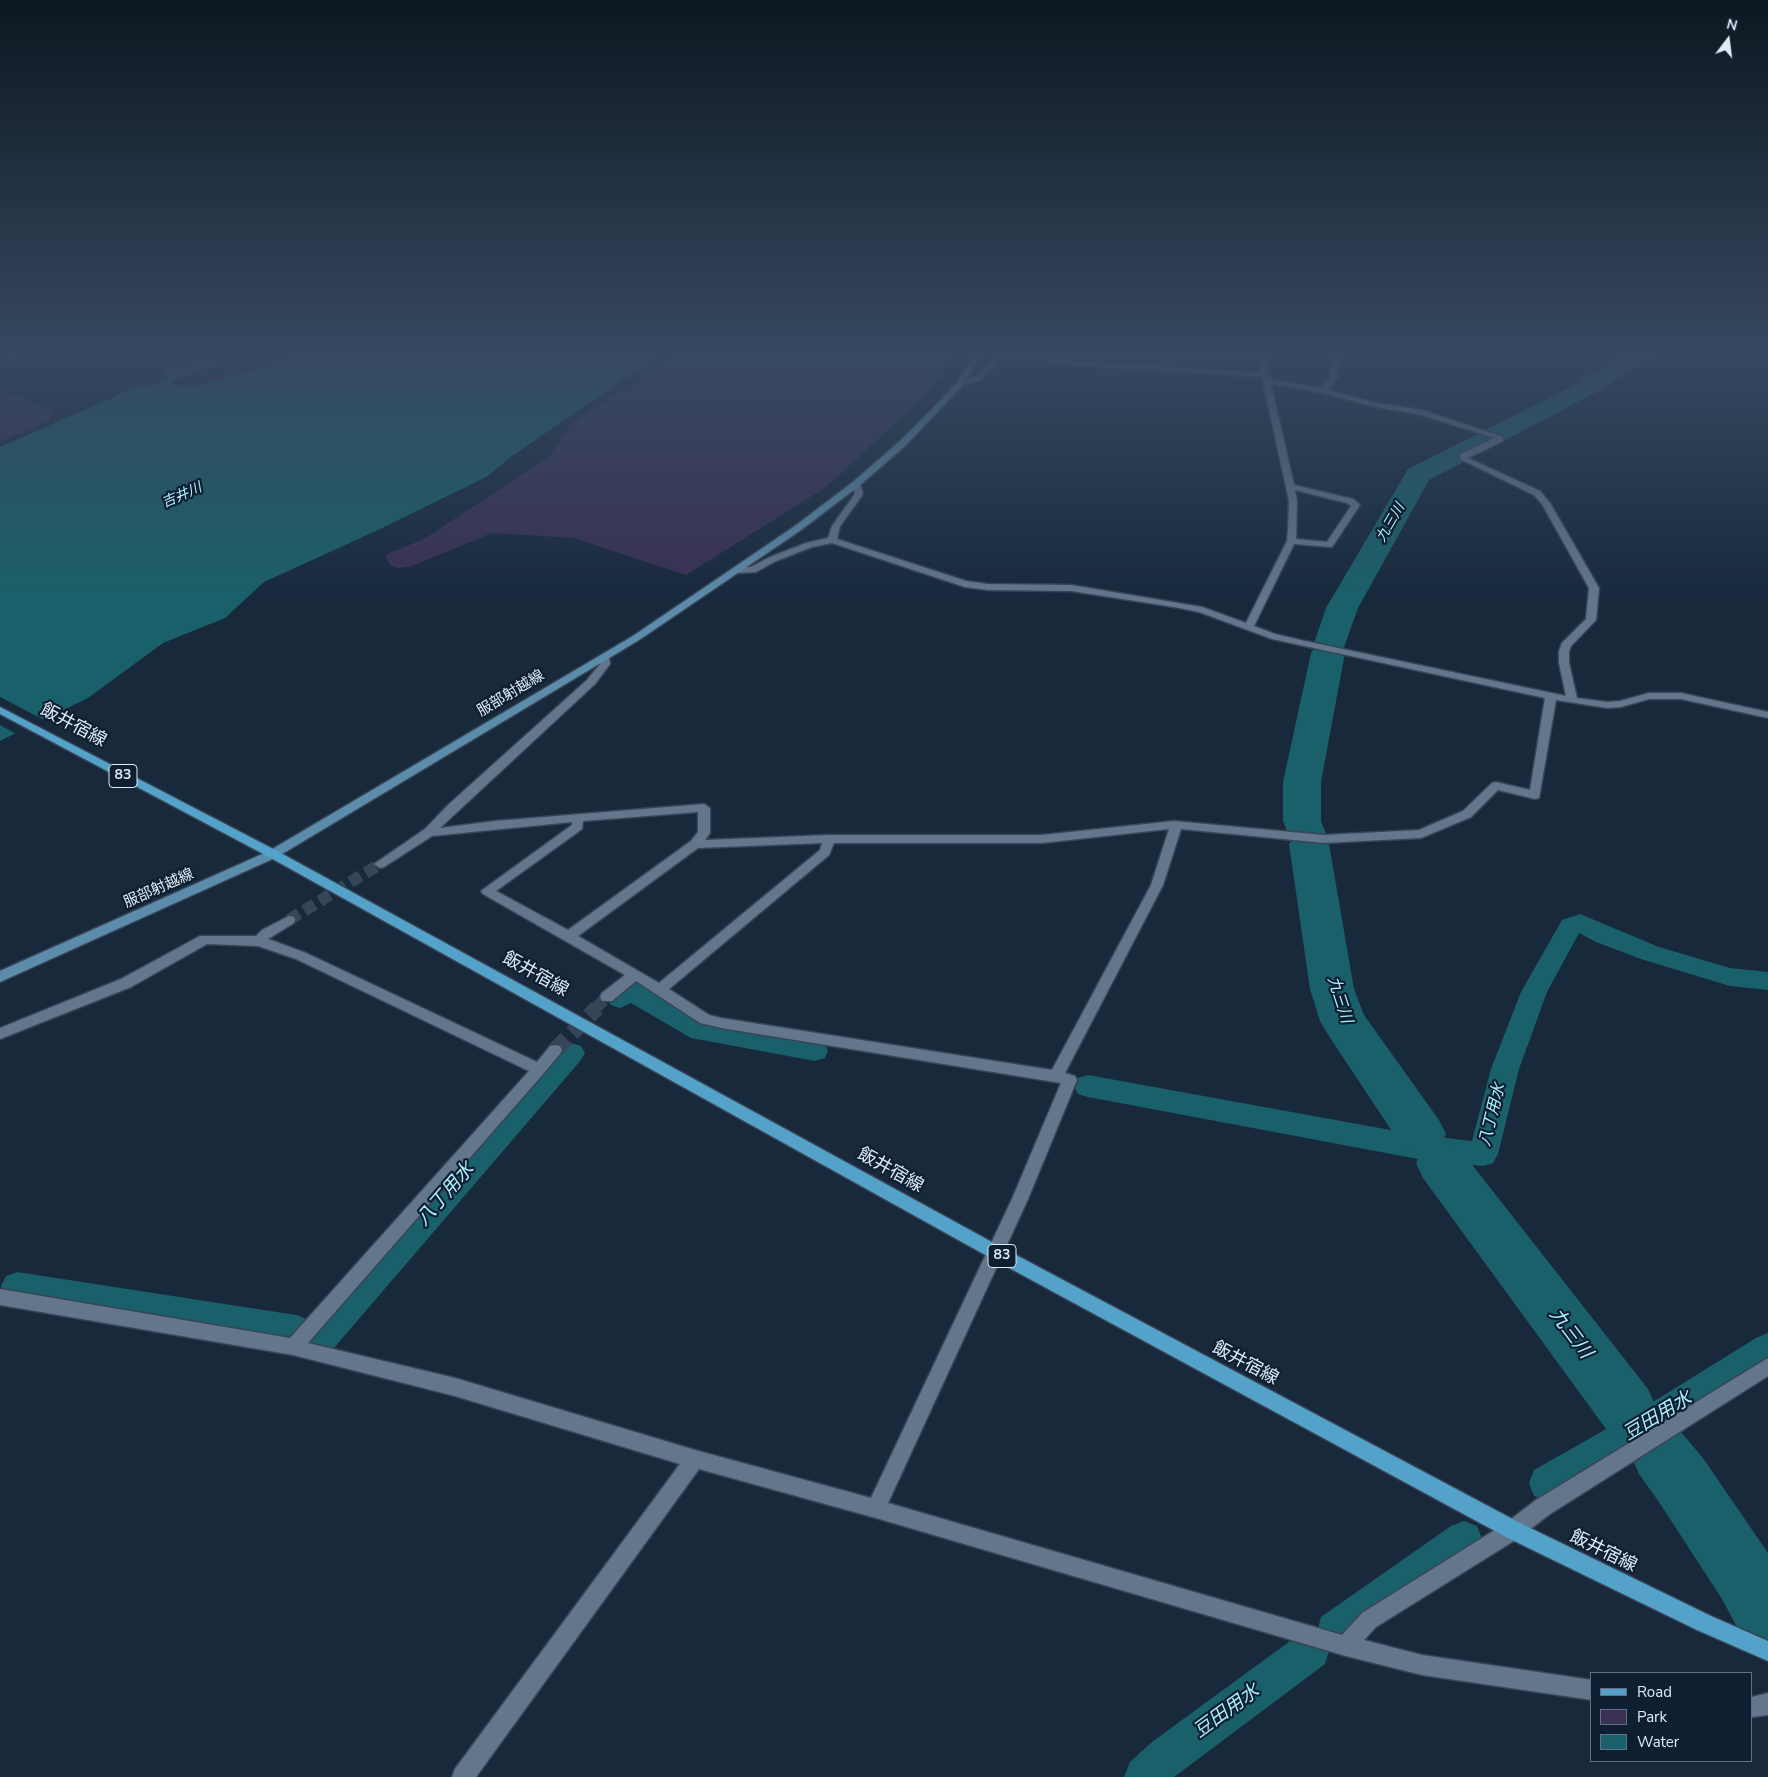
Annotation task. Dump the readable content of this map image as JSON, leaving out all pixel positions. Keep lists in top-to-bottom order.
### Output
{
  "streets": {
    "main road": ["服部射越線", "飯井宿線", "83"]
  },
  "crossings": [
    ["服部射越線", "飯井宿線"]
  ],
  "water": [
    "吉井川",
    "九三川",
    "八丁用水",
    "豆田用水"
  ],
  "legend": ["Road", "Park", "Water"],
  "north": "top"
}
